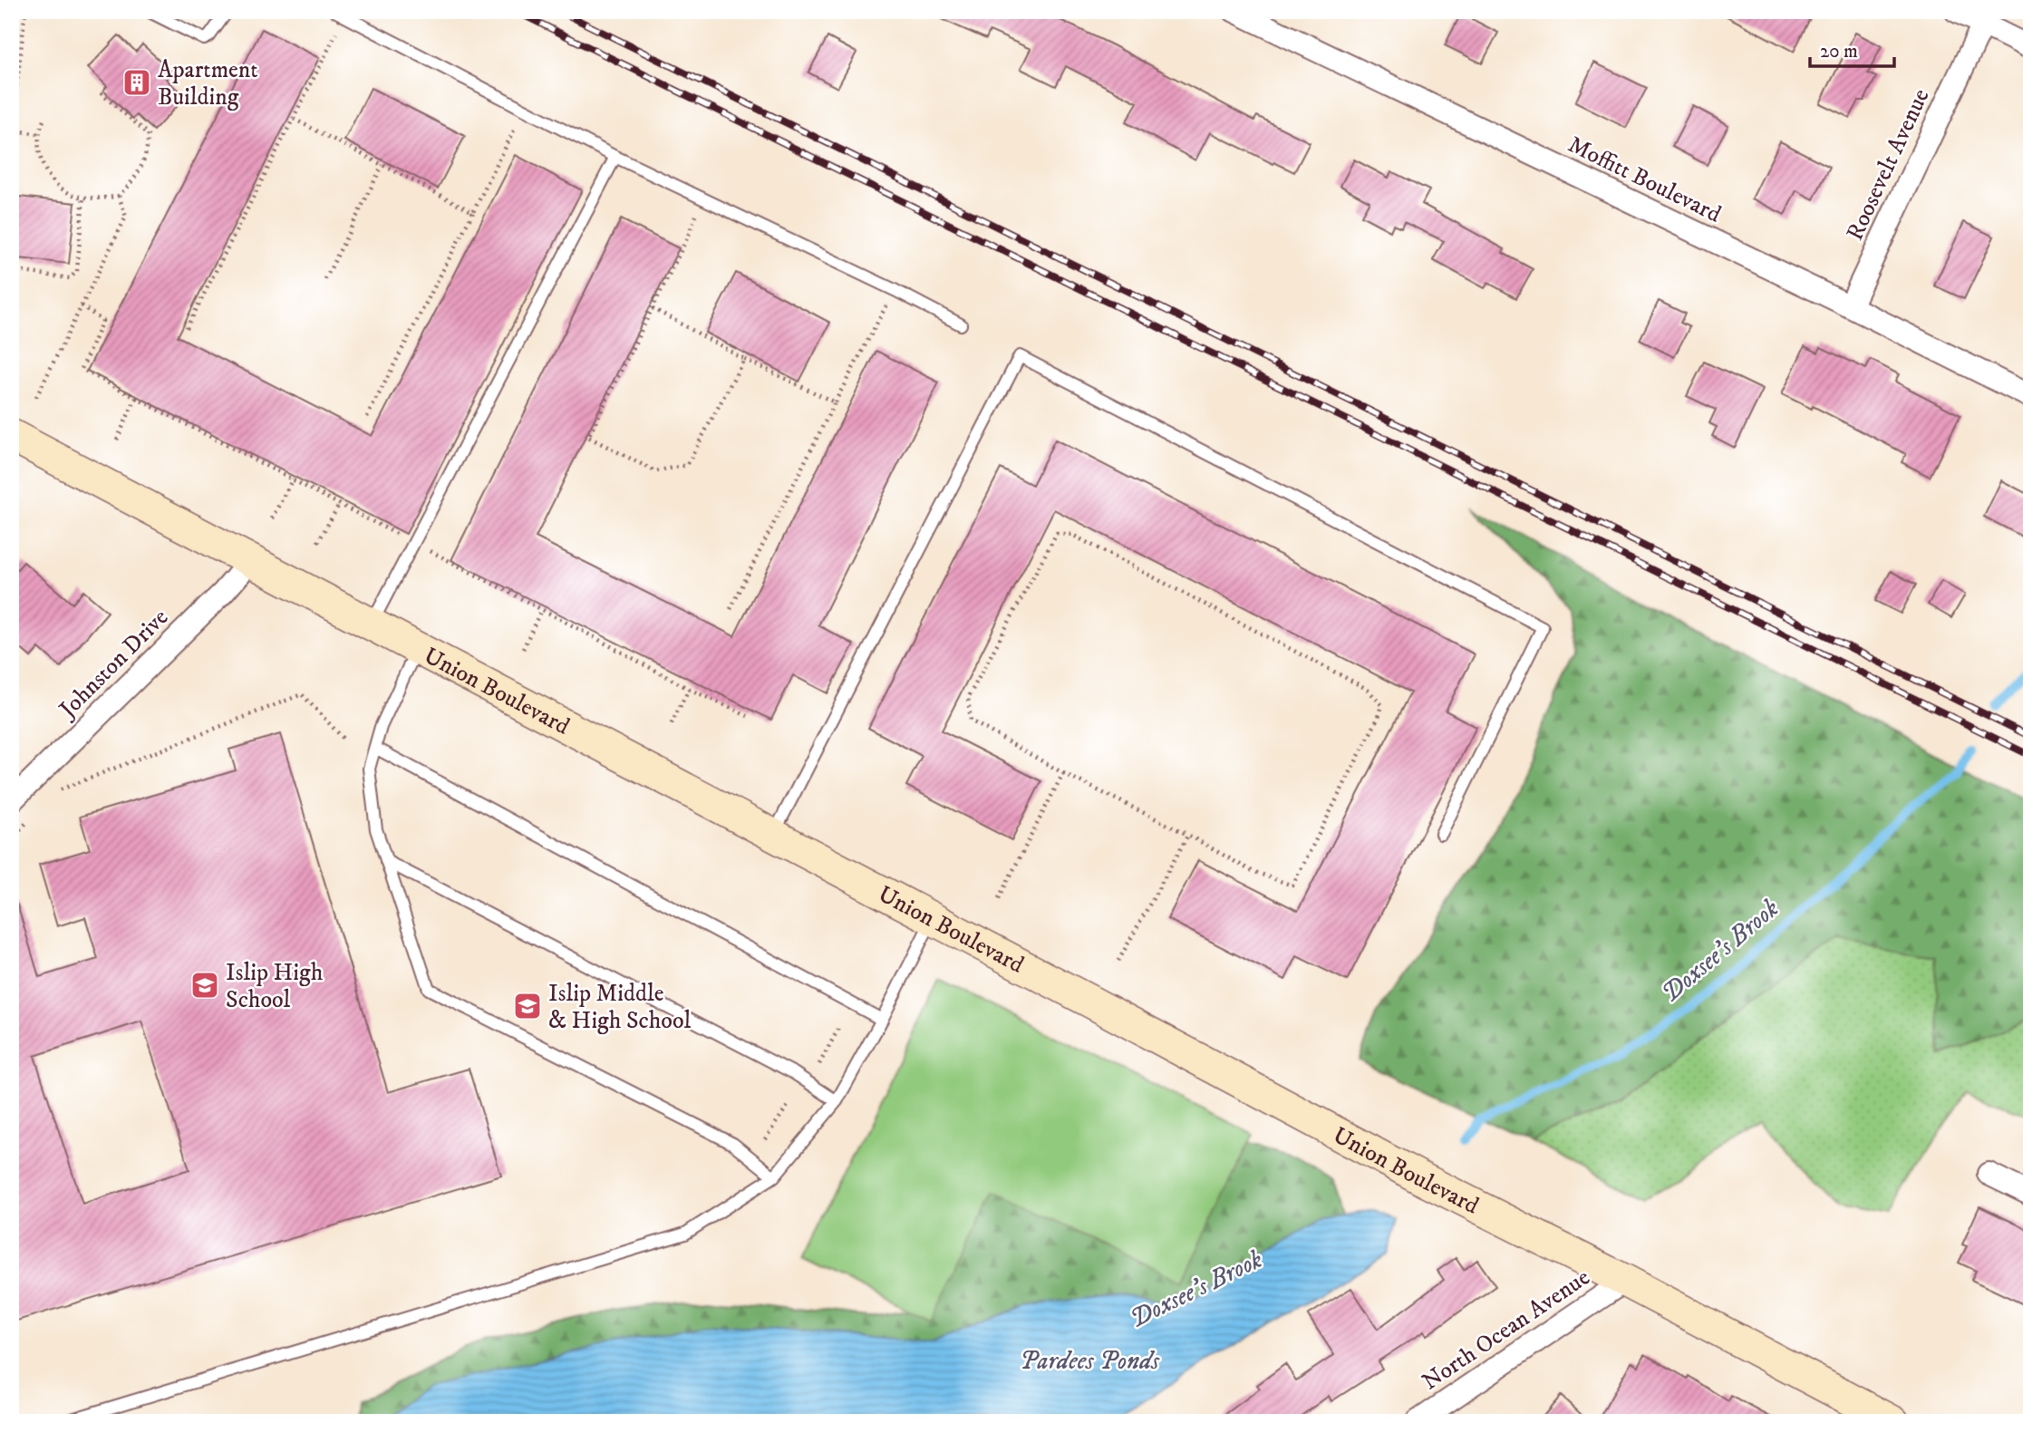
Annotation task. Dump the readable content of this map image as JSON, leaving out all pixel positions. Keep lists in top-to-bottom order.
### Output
{
  "streets": {
    "main road": ["Union Boulevard"],
    "street": [
      "Roosevelt Avenue",
      "Moffitt Boulevard",
      "Johnston Drive",
      "North Ocean Avenue"
    ]
  },
  "crossings": [
    ["Roosevelt Avenue", "Moffitt Boulevard"],
    ["Johnston Drive", "Union Boulevard"],
    ["Union Boulevard", "North Ocean Avenue"]
  ],
  "water": ["Doxsee's Brook", "Pardees Ponds"],
  "places": {
    "building": ["Apartment Building"],
    "school or university": ["Islip High School", "Islip Middle & High School"]
  },
  "scale_bar": "20 m"
}
